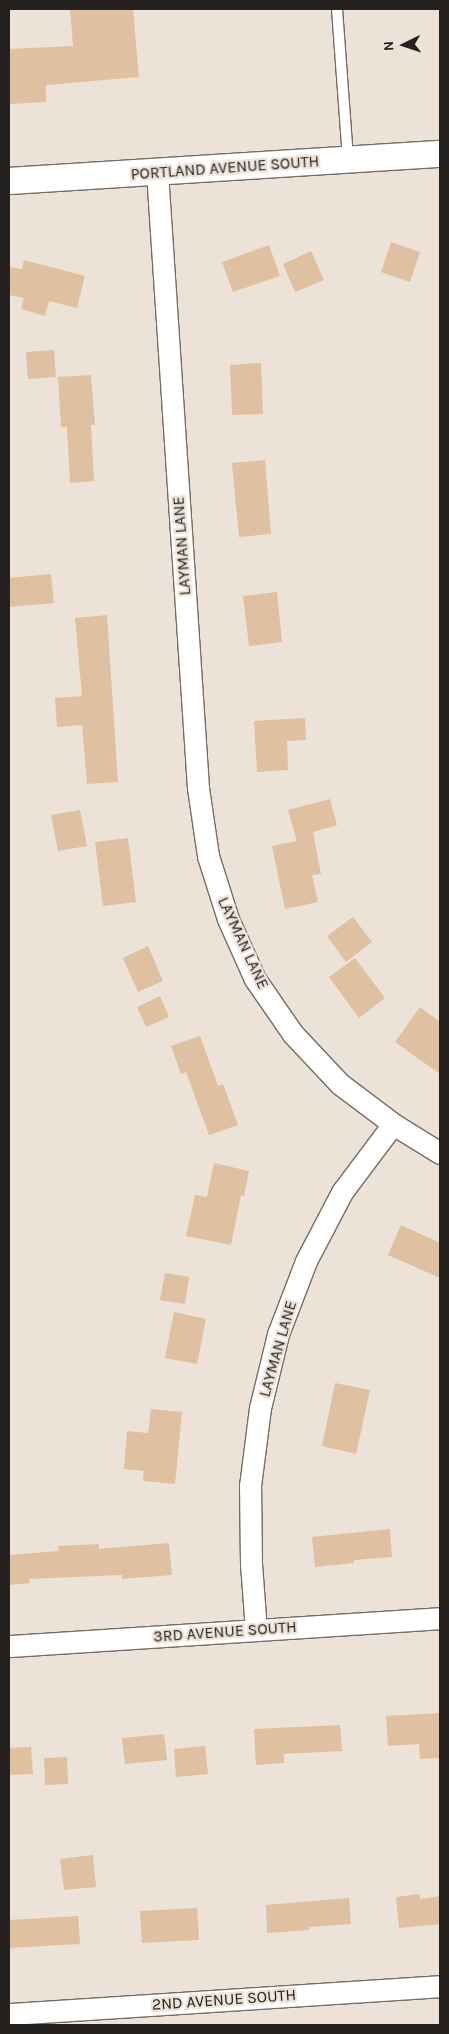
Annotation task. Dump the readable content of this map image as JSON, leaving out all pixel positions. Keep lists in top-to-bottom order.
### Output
{
  "streets": {
    "street": [
      "PORTLAND AVENUE SOUTH",
      "LAYMAN LANE",
      "3RD AVENUE SOUTH",
      "2ND AVENUE SOUTH"
    ]
  },
  "crossings": [
    ["PORTLAND AVENUE SOUTH", "LAYMAN LANE"],
    ["LAYMAN LANE", "3RD AVENUE SOUTH"]
  ],
  "north": "left"
}
